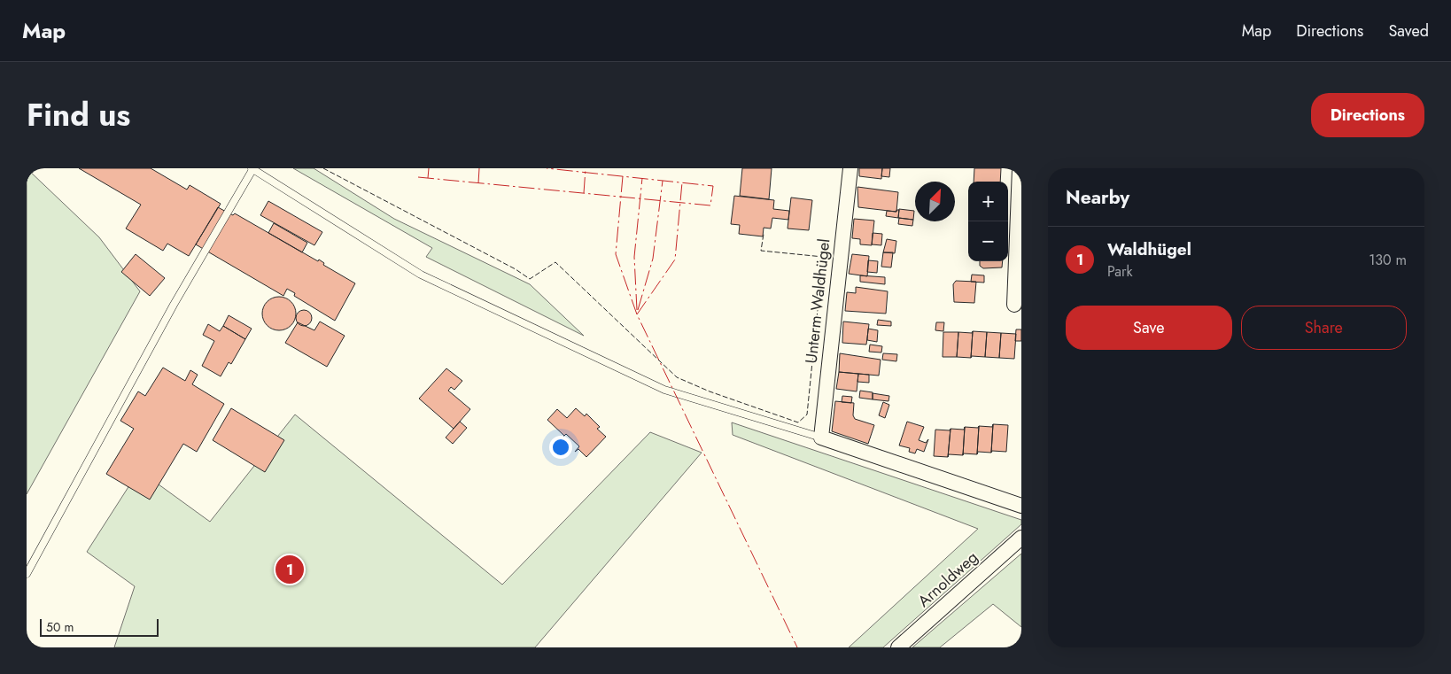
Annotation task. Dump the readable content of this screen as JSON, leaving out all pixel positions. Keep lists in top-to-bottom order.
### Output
{
  "streets": {
    "street": ["Unterm Waldhügel", "Arnoldweg"]
  },
  "scale_bar": "50 m",
  "north": "top right",
  "page": {
    "header": "Map",
    "nav": ["Map", "Directions", "Saved"],
    "title": "Find us",
    "buttons": [
      "Directions",
      ["Save", "Share"]
    ],
    "heading": "Nearby",
    "map_buttons": ["+", "−"],
    "list": [
      {
        "mark": "1",
        "name": "Waldhügel",
        "note": "Park",
        "value": "130 m"
      }
    ],
    "pins": "1",
    "scale": "50 m"
  }
}
